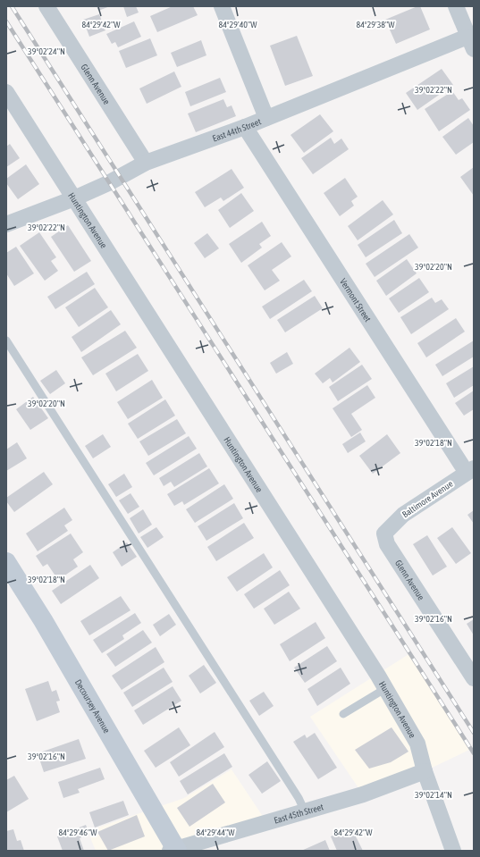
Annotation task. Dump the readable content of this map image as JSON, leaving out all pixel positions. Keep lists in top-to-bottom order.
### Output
{
  "streets": {
    "main road": ["Decoursey Avenue"],
    "street": [
      "Glenn Avenue",
      "East 44th Street",
      "Huntington Avenue",
      "Vermont Street",
      "Baltimore Avenue",
      "East 45th Street"
    ]
  },
  "crossings": [
    ["Glenn Avenue", "East 44th Street"],
    ["Glenn Avenue", "Baltimore Avenue"],
    ["East 44th Street", "Huntington Avenue"],
    ["East 44th Street", "Vermont Street"],
    ["Huntington Avenue", "East 45th Street"],
    ["Vermont Street", "Baltimore Avenue"],
    ["Decoursey Avenue", "East 45th Street"]
  ],
  "coordinates": [
    "84°29'42\"W",
    "84°29'40\"W",
    "84°29'38\"W",
    "39°02'24\"N",
    "39°02'22\"N",
    "39°02'20\"N",
    "39°02'18\"N",
    "39°02'16\"N",
    "39°02'14\"N",
    "84°29'46\"W",
    "84°29'44\"W"
  ]
}
